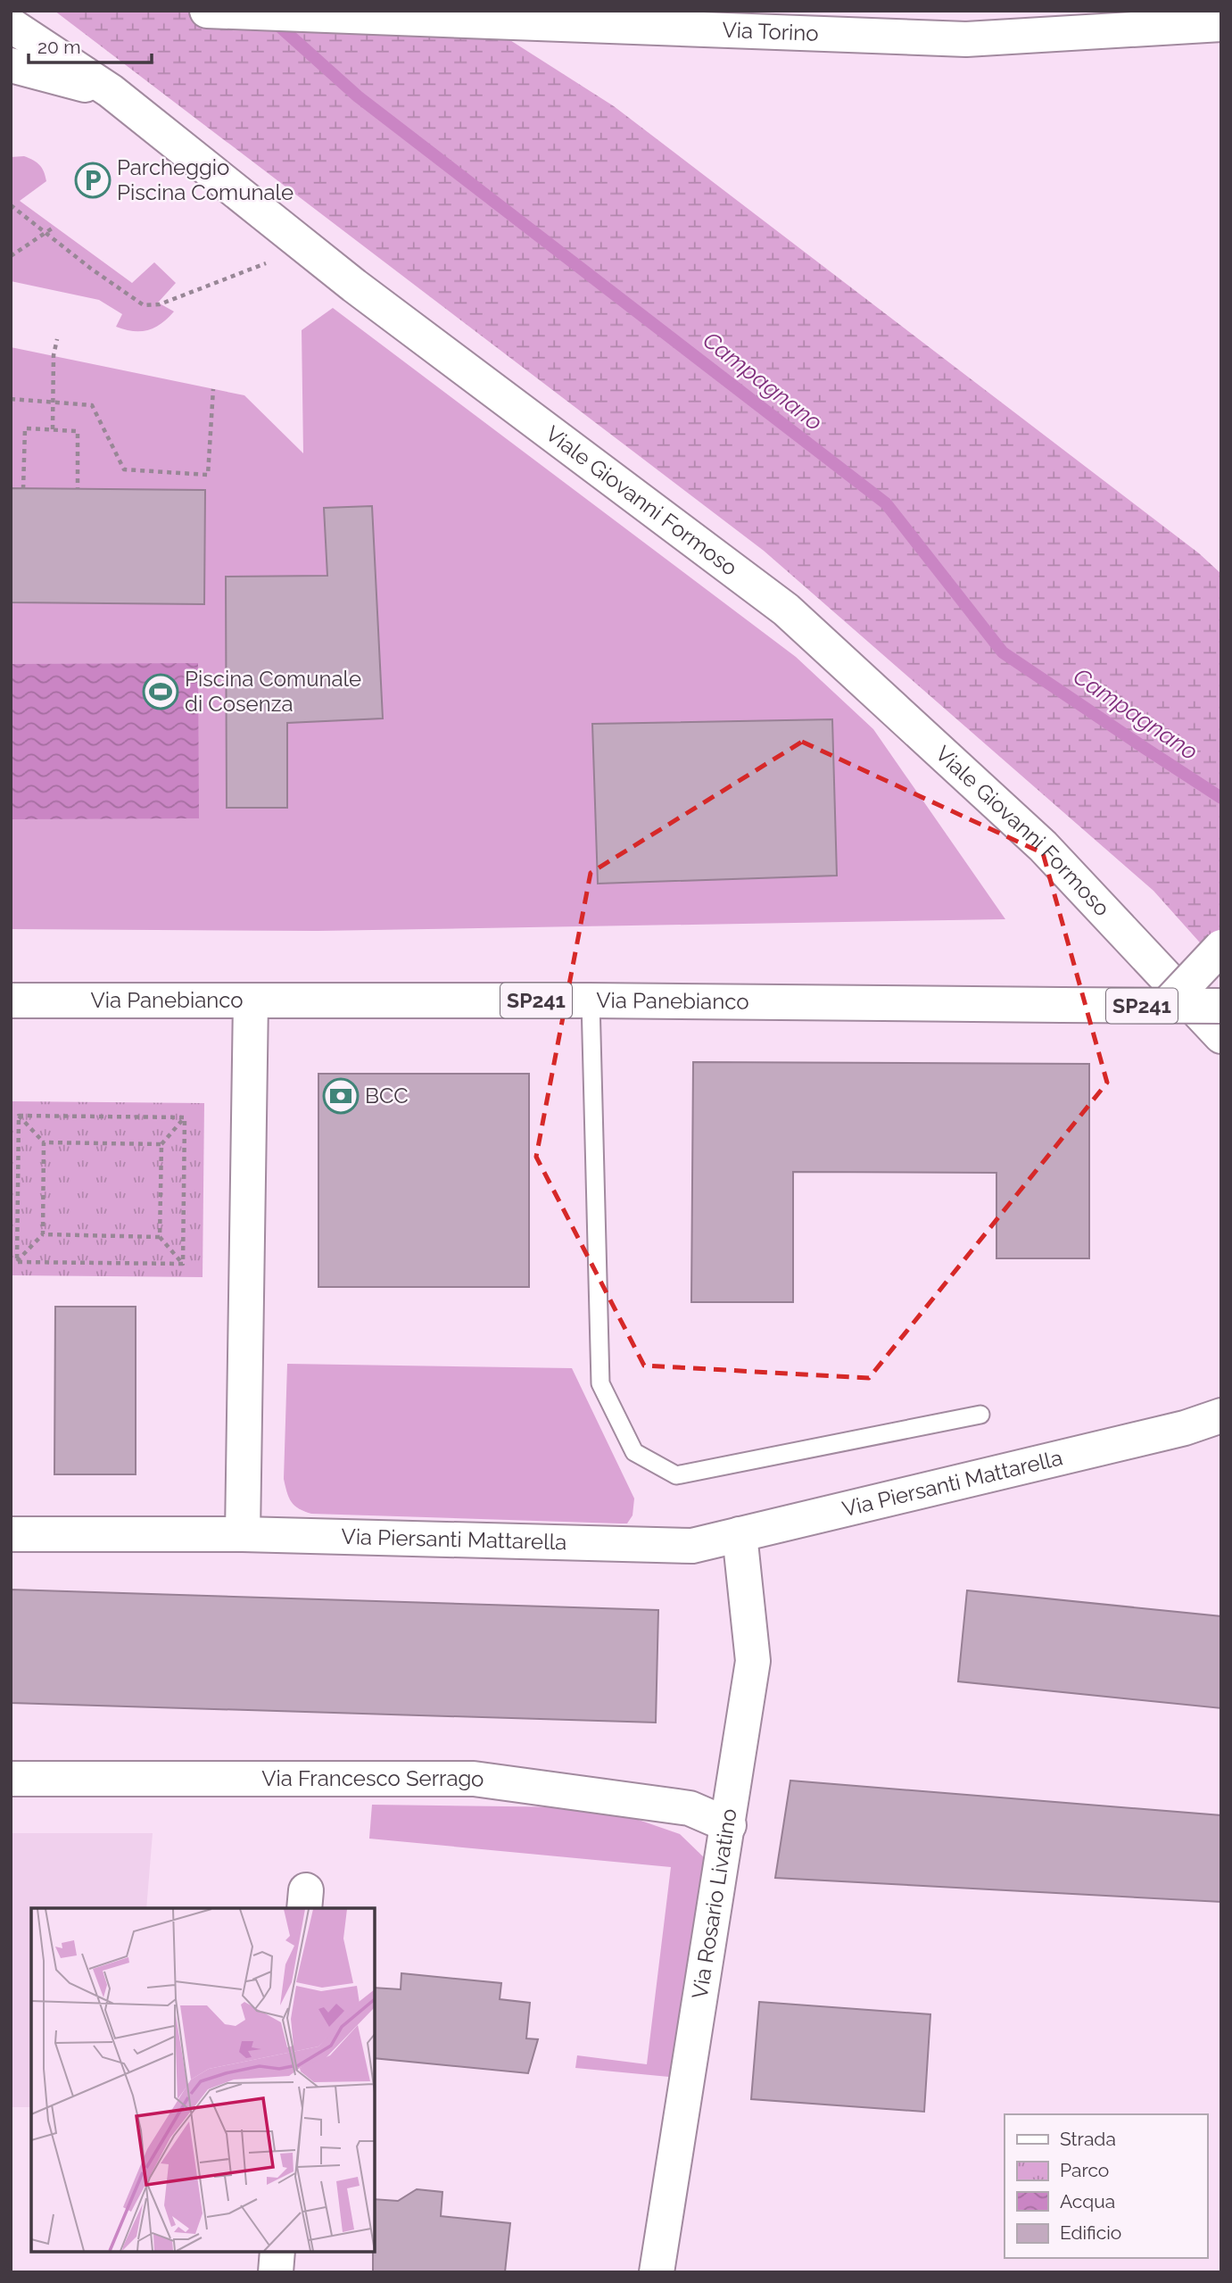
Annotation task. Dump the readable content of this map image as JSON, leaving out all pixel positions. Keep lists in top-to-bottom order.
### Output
{
  "streets": {
    "street": [
      "Via Torino",
      "Viale Giovanni Formoso",
      "Via Panebianco",
      "SP241",
      "Via Piersanti Mattarella",
      "Via Francesco Serrago",
      "Via Rosario Livatino"
    ]
  },
  "crossings": [
    ["Via Piersanti Mattarella", "Via Rosario Livatino"],
    ["Via Francesco Serrago", "Via Rosario Livatino"]
  ],
  "water": ["Campagnano"],
  "places": {
    "parking": ["Parcheggio Piscina Comunale"],
    "sports": ["Piscina Comunale di Cosenza"],
    "bank": ["BCC"]
  },
  "legend": [
    "Strada",
    "Parco",
    "Acqua",
    "Edificio"
  ],
  "scale_bar": "20 m"
}
